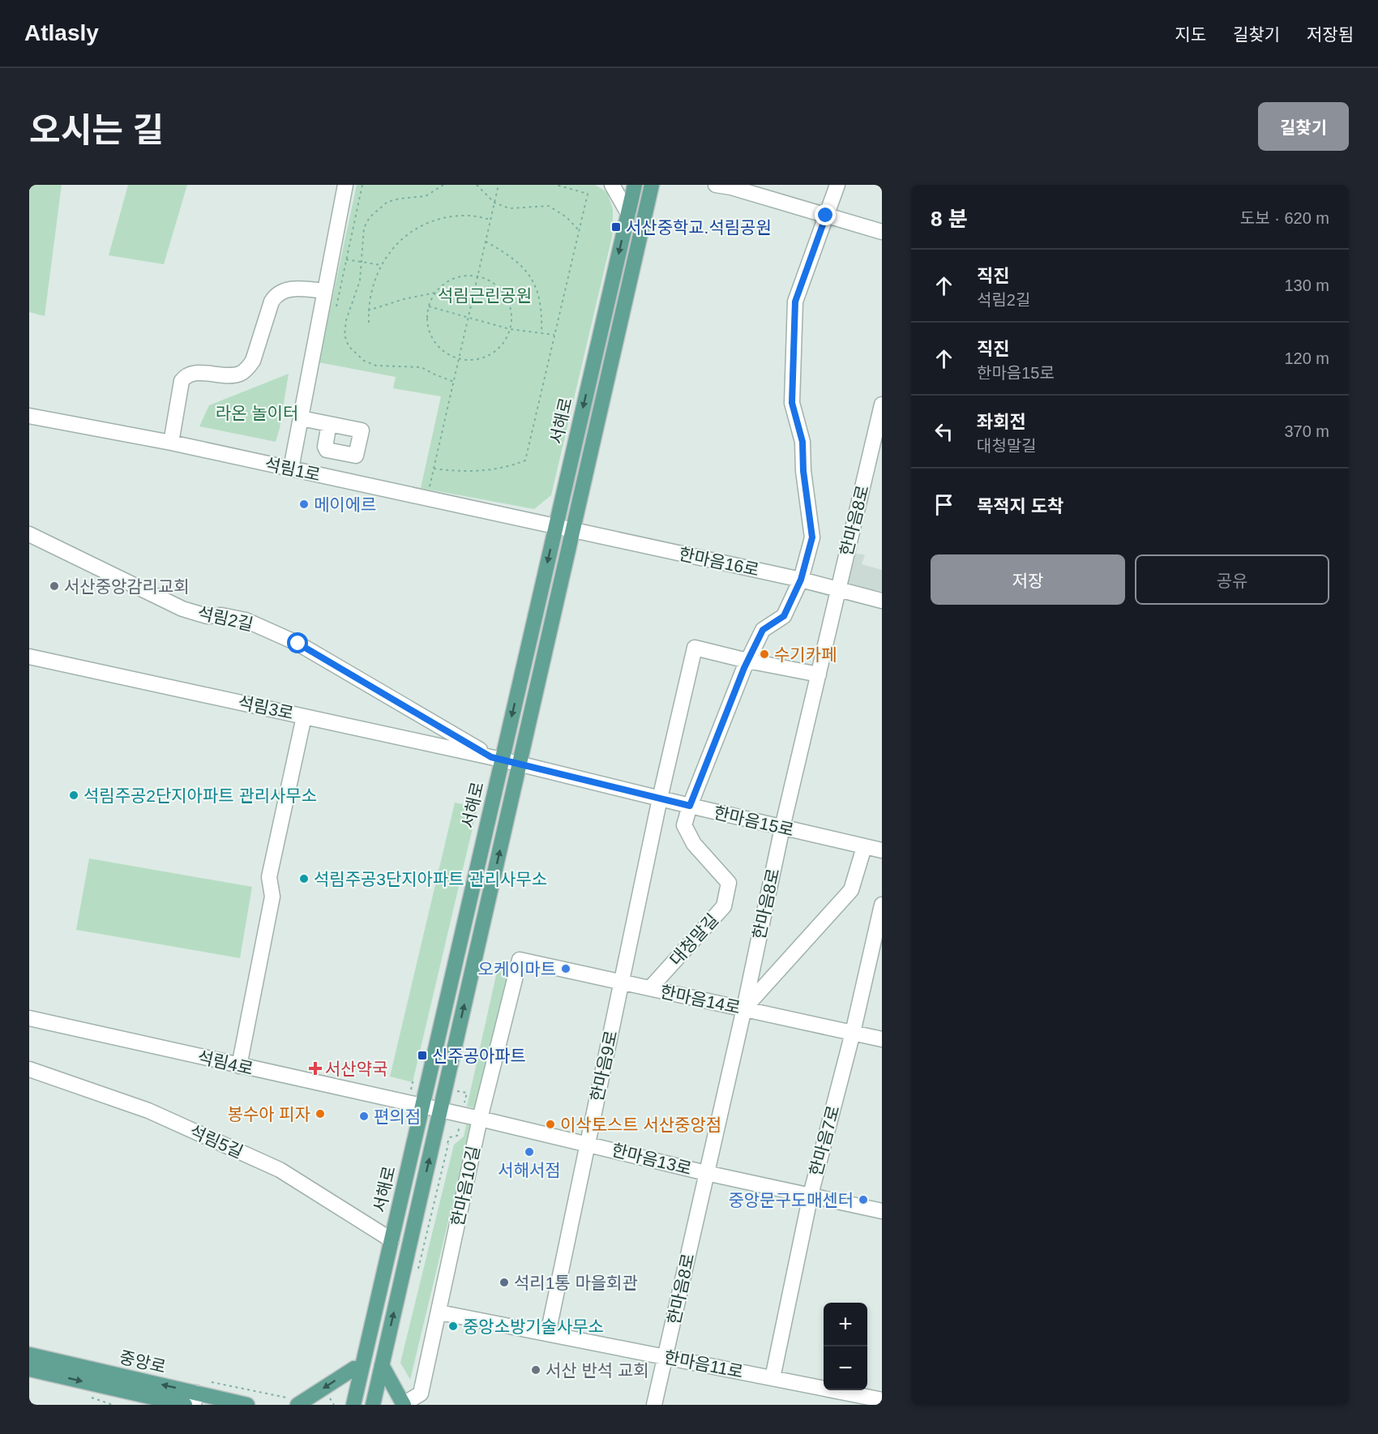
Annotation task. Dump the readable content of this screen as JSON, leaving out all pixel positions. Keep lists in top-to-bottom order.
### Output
{
  "streets": {
    "main road": ["서해로", "중앙로"],
    "street": [
      "석림1로",
      "한마음8로",
      "한마음16로",
      "석림2길",
      "석림3로",
      "한마음15로",
      "대청말길",
      "한마음14로",
      "석림4로",
      "한마음9로",
      "한마음7로",
      "석림5길",
      "한마음13로",
      "한마음10길",
      "한마음11로"
    ]
  },
  "crossings": [
    ["서해로", "석림1로"],
    ["서해로", "한마음16로"],
    ["서해로", "석림2길"],
    ["서해로", "석림3로"],
    ["서해로", "한마음15로"],
    ["서해로", "석림4로"],
    ["서해로", "석림5길"],
    ["서해로", "한마음13로"],
    ["석림1로", "한마음16로"],
    ["한마음8로", "한마음16로"],
    ["한마음8로", "한마음15로"],
    ["한마음8로", "한마음14로"],
    ["한마음8로", "한마음13로"],
    ["한마음8로", "한마음11로"],
    ["한마음16로", "대청말길"],
    ["석림2길", "석림3로"],
    ["석림2길", "한마음15로"],
    ["석림3로", "한마음15로"],
    ["한마음15로", "대청말길"],
    ["한마음15로", "한마음9로"],
    ["대청말길", "한마음14로"],
    ["대청말길", "한마음9로"],
    ["한마음14로", "한마음9로"],
    ["한마음14로", "한마음7로"],
    ["한마음14로", "한마음10길"],
    ["석림4로", "한마음13로"],
    ["한마음9로", "한마음13로"],
    ["한마음9로", "한마음11로"],
    ["한마음7로", "한마음13로"],
    ["한마음7로", "한마음11로"],
    ["한마음13로", "한마음10길"],
    ["한마음10길", "한마음11로"]
  ],
  "parks": ["석림근린공원", "라온 놀이터"],
  "places": {
    "transit": ["서산중학교.석림공원", "신주공아파트"],
    "other": [
      "메이에르",
      "서산중앙감리교회",
      "수기카페",
      "석림주공2단지아파트 관리사무소",
      "석림주공3단지아파트 관리사무소",
      "오케이마트",
      "봉수아 피자",
      "편의점",
      "이삭토스트 서산중앙점",
      "서해서점",
      "중앙문구도매센터",
      "석리1통 마을회관",
      "중앙소방기술사무소",
      "서산 반석 교회"
    ],
    "health": ["서산약국"]
  },
  "page": {
    "header": "Atlasly",
    "nav": ["지도", "길찾기", "저장됨"],
    "title": "오시는 길",
    "buttons": [
      "길찾기",
      ["저장", "공유"]
    ],
    "heading": ["8 분", "도보 · 620 m"],
    "list": [
      ["직진", "석림2길", "130 m"],
      ["직진", "한마음15로", "120 m"],
      ["좌회전", "대청말길", "370 m"],
      "목적지 도착"
    ],
    "map_buttons": ["+", "−"]
  }
}
